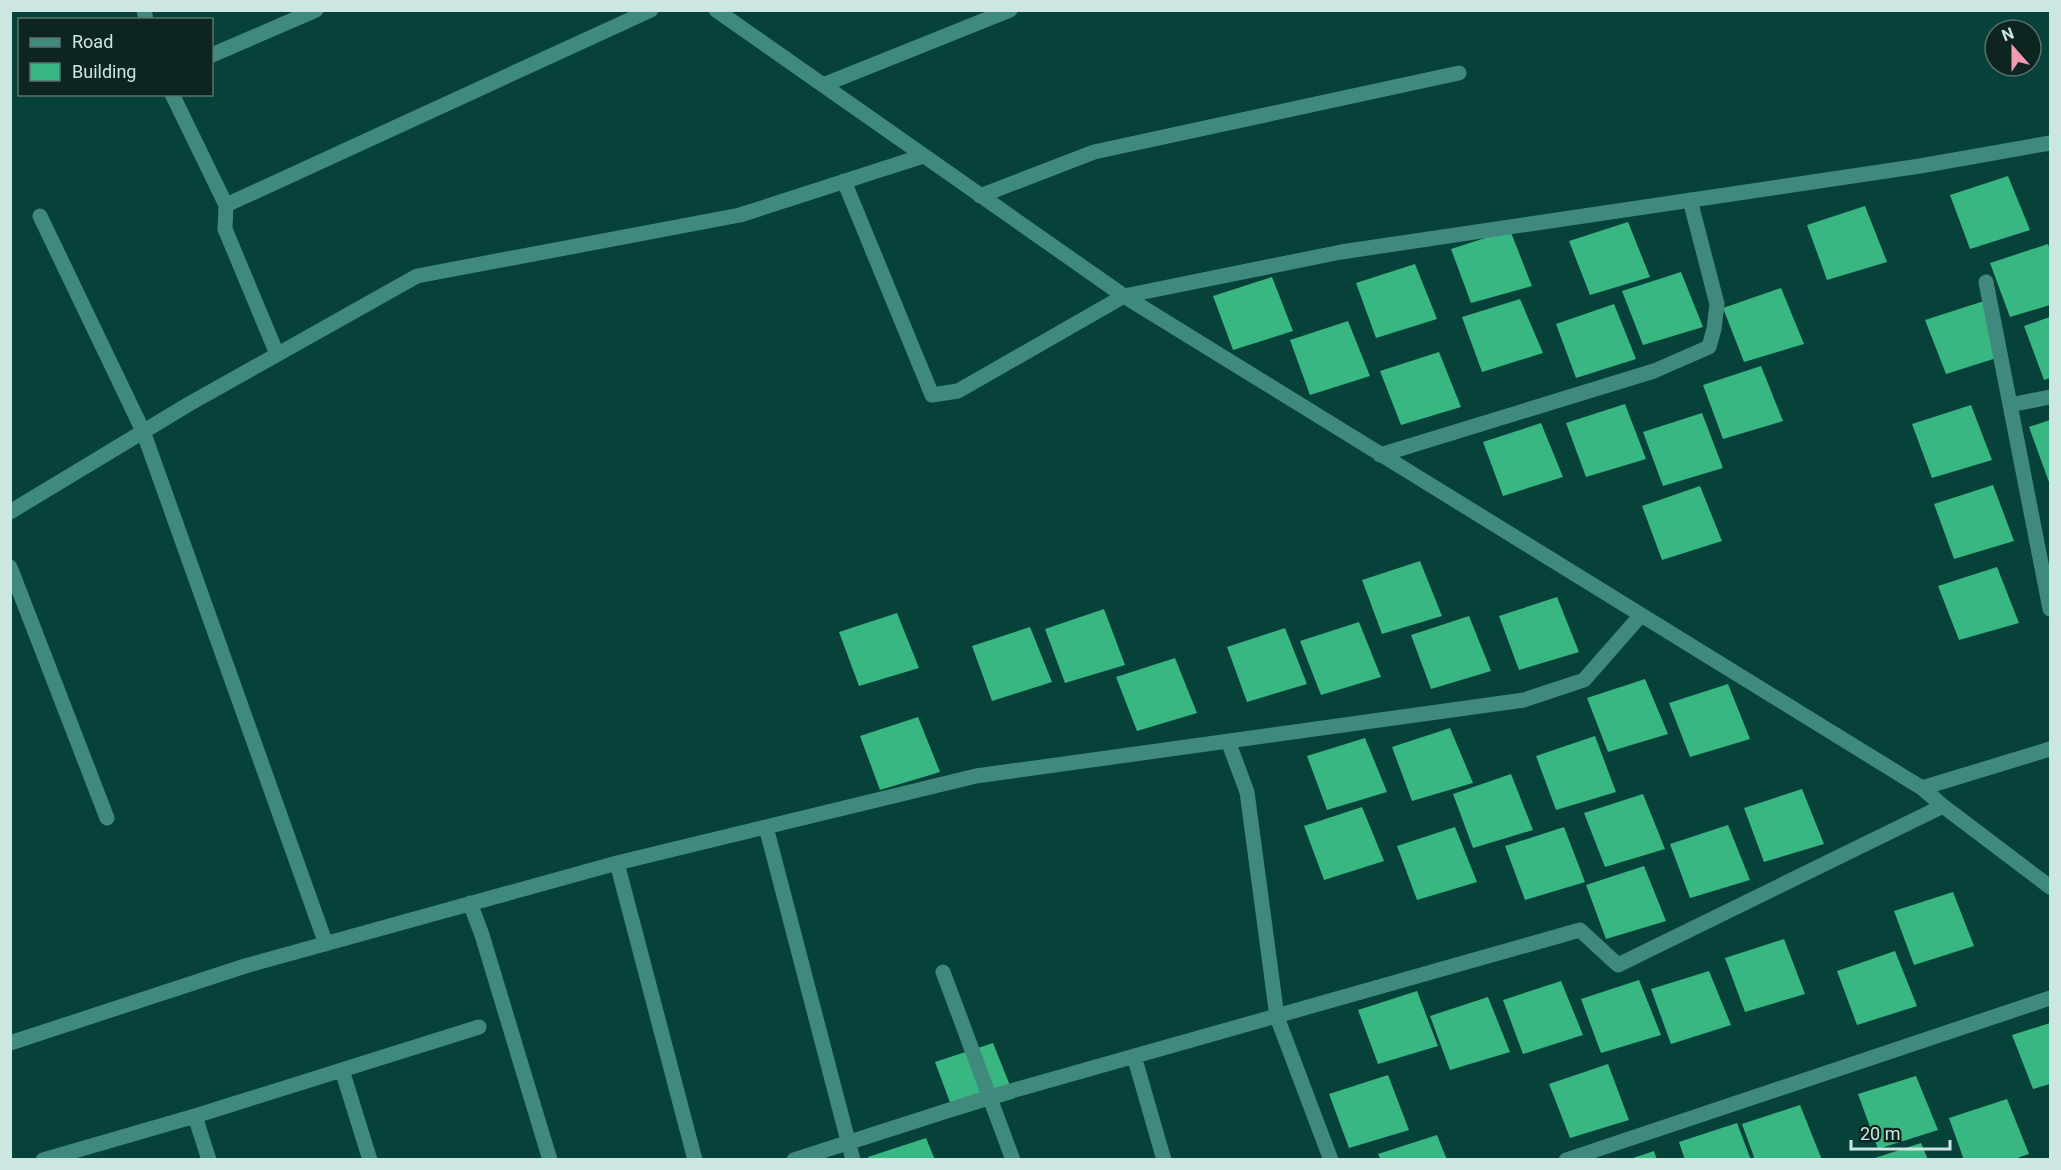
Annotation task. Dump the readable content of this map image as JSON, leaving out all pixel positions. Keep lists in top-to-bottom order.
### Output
{
  "legend": ["Road", "Building"],
  "scale_bar": "20 m",
  "north": "top"
}
